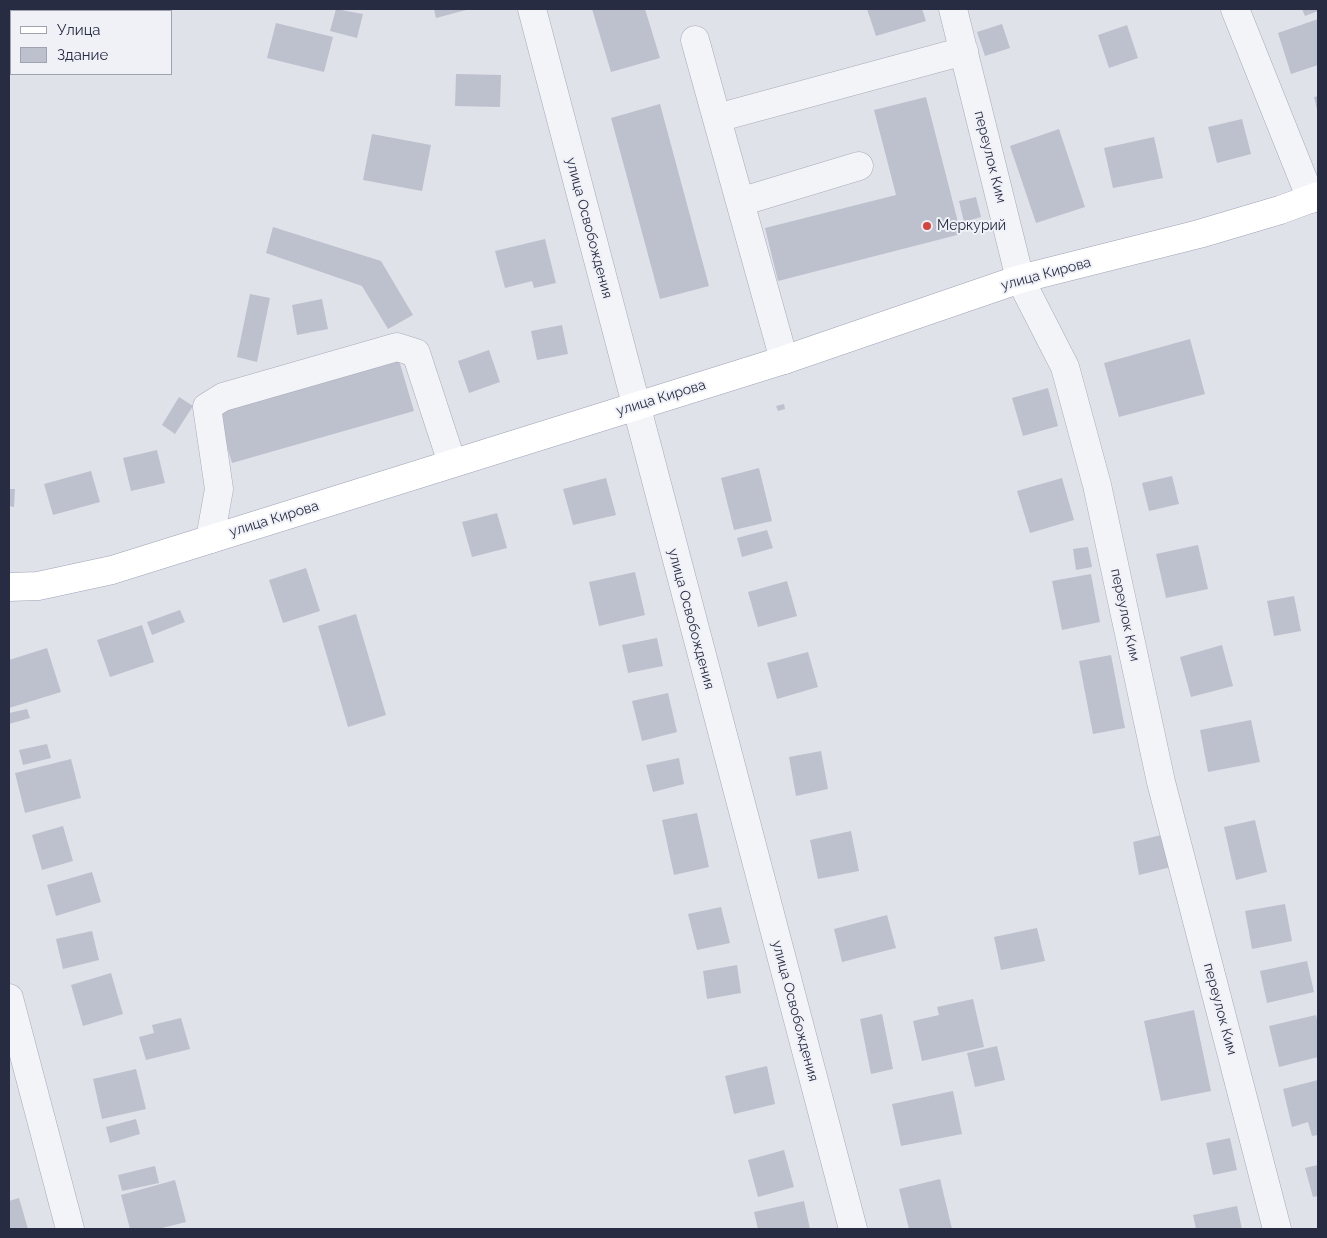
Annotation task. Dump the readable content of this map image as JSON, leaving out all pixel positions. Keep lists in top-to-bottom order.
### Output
{
  "streets": {
    "main road": ["улица Кирова"],
    "street": ["переулок Ким", "улица Освобождения"]
  },
  "crossings": [
    ["переулок Ким", "улица Кирова"],
    ["улица Освобождения", "улица Кирова"]
  ],
  "places": ["Меркурий"],
  "legend": ["Улица", "Здание"]
}
